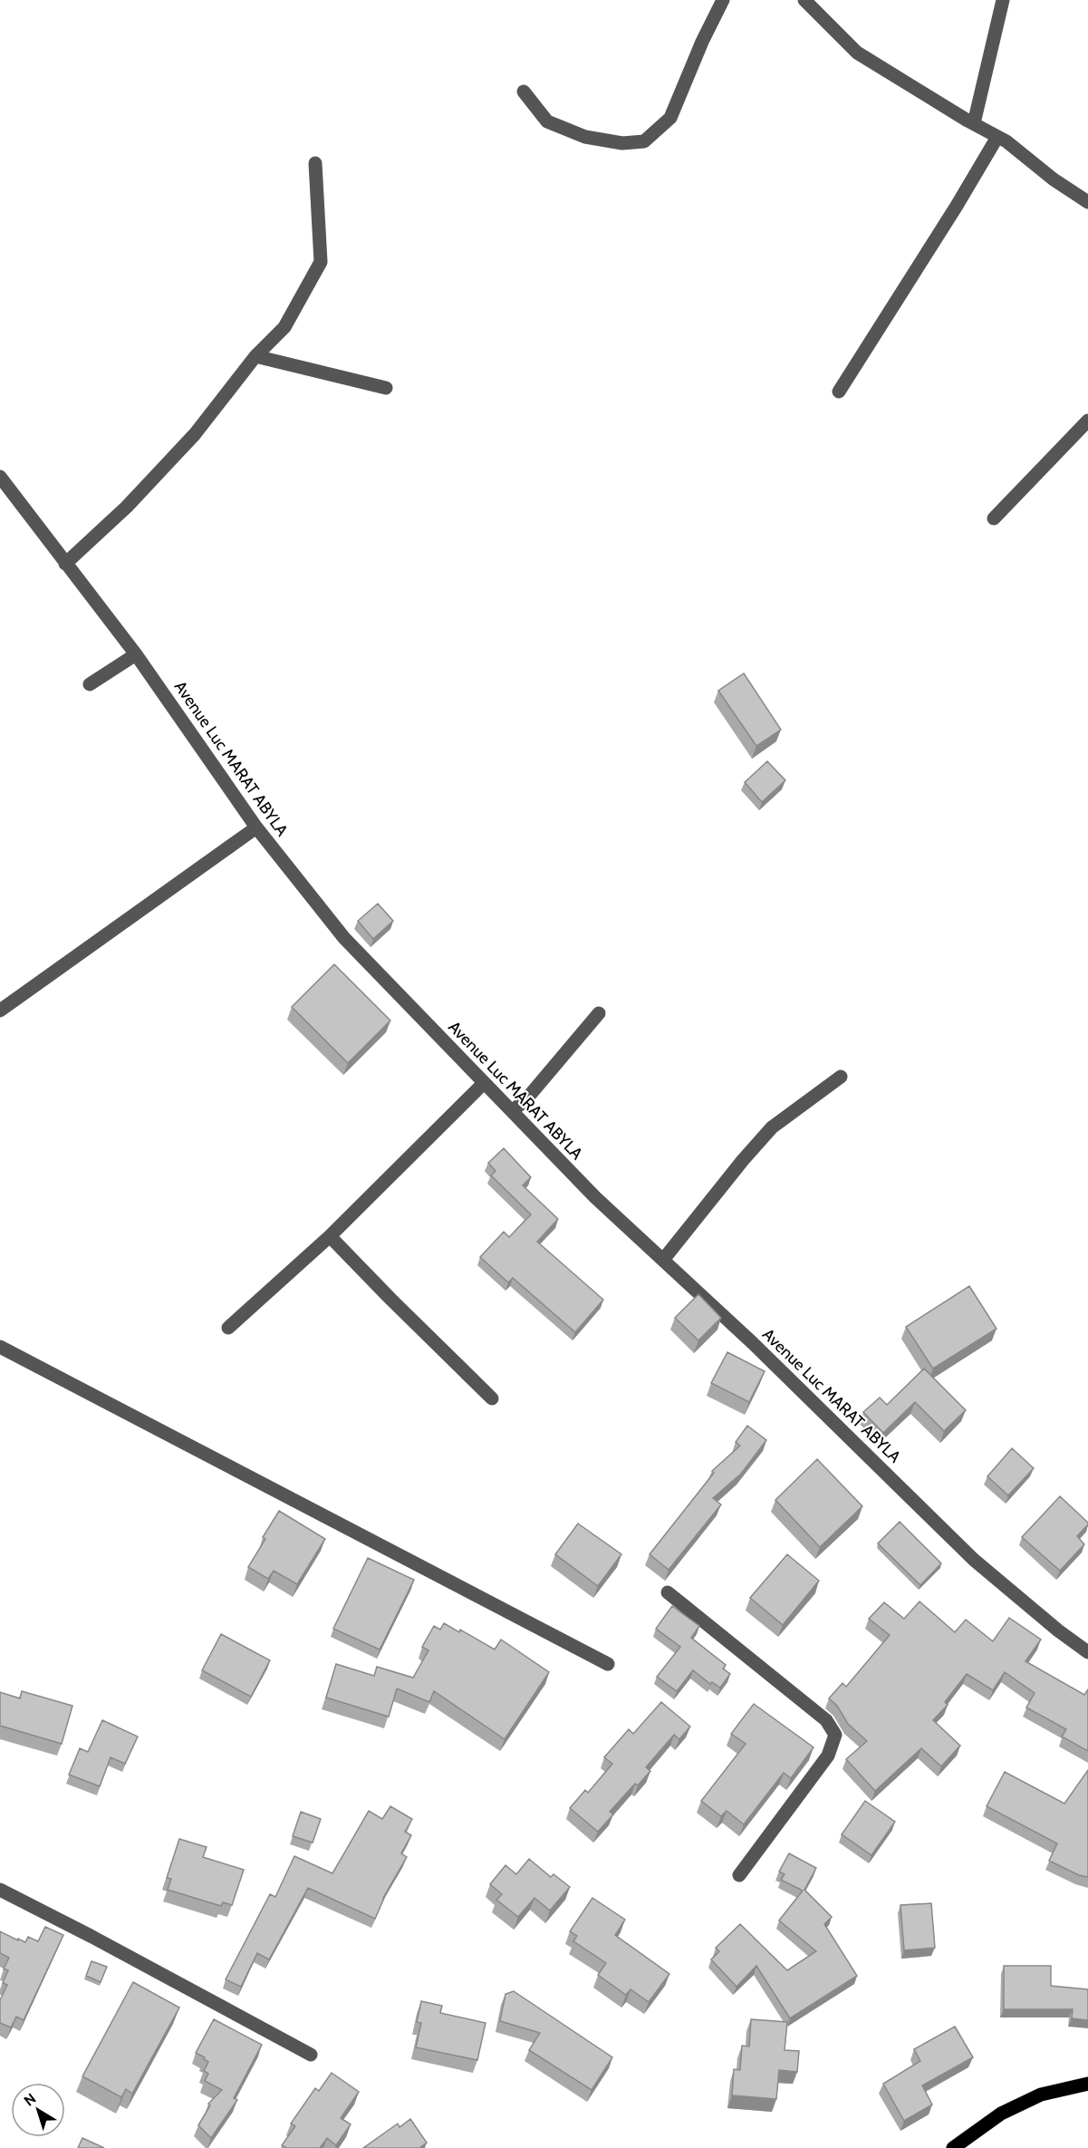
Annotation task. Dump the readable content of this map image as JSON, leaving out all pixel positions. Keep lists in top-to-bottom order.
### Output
{
  "streets": {
    "street": ["Avenue Luc MARAT ABYLA"]
  },
  "north": "top left"
}
